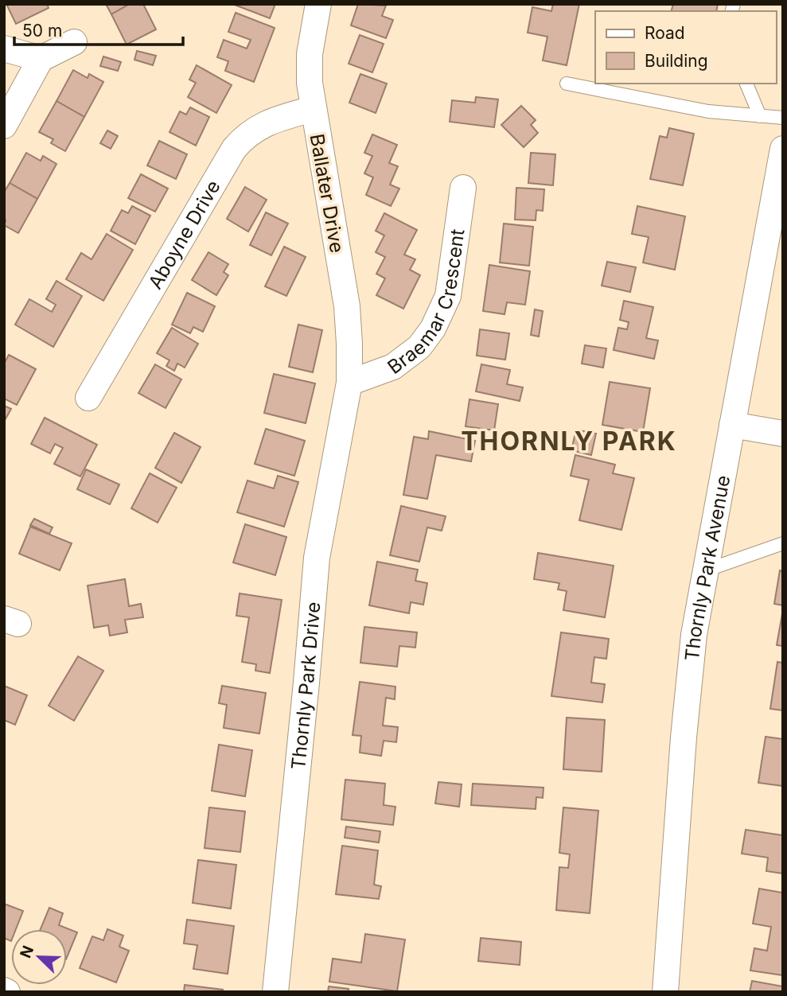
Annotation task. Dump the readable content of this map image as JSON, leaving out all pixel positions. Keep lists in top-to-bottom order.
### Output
{
  "streets": {
    "street": [
      "Ballater Drive",
      "Aboyne Drive",
      "Braemar Crescent",
      "Thornly Park Avenue",
      "Thornly Park Drive"
    ]
  },
  "crossings": [
    ["Ballater Drive", "Aboyne Drive"],
    ["Ballater Drive", "Braemar Crescent"],
    ["Ballater Drive", "Thornly Park Drive"],
    ["Braemar Crescent", "Thornly Park Drive"]
  ],
  "districts": ["THORNLY PARK"],
  "legend": ["Road", "Building"],
  "scale_bar": "50 m",
  "north": "top left"
}
